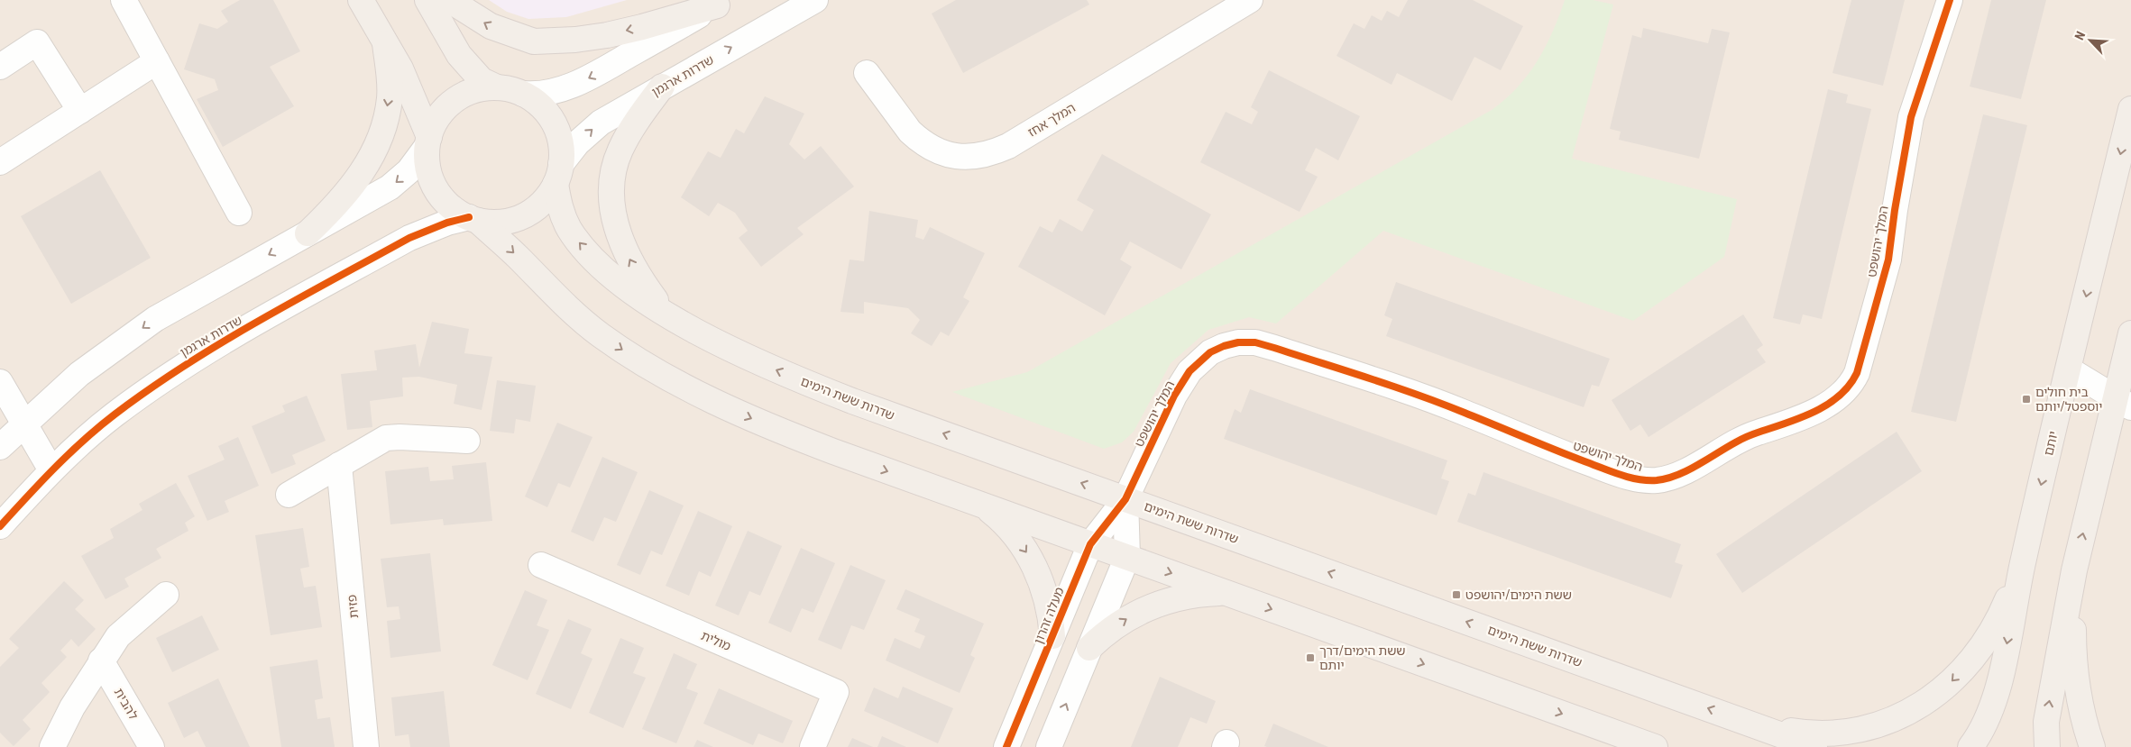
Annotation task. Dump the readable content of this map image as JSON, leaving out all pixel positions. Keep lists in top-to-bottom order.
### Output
{
  "streets": {
    "main road": ["שדרות ששת הימים", "יותם"],
    "street": [
      "שדרות ארגמן",
      "המלך אחז",
      "המלך יהושפט",
      "פזית",
      "מעלה זהרון",
      "מולית",
      "להבית"
    ]
  },
  "crossings": [
    ["שדרות ארגמן", "שדרות ששת הימים"],
    ["המלך יהושפט", "שדרות ששת הימים"],
    ["המלך יהושפט", "מעלה זהרון"],
    ["שדרות ששת הימים", "מעלה זהרון"]
  ],
  "places": {
    "transit": ["בית חולים יוספטל/יותם", "ששת הימים/יהושפט", "ששת הימים/דרך יותם"]
  },
  "north": "top left"
}
